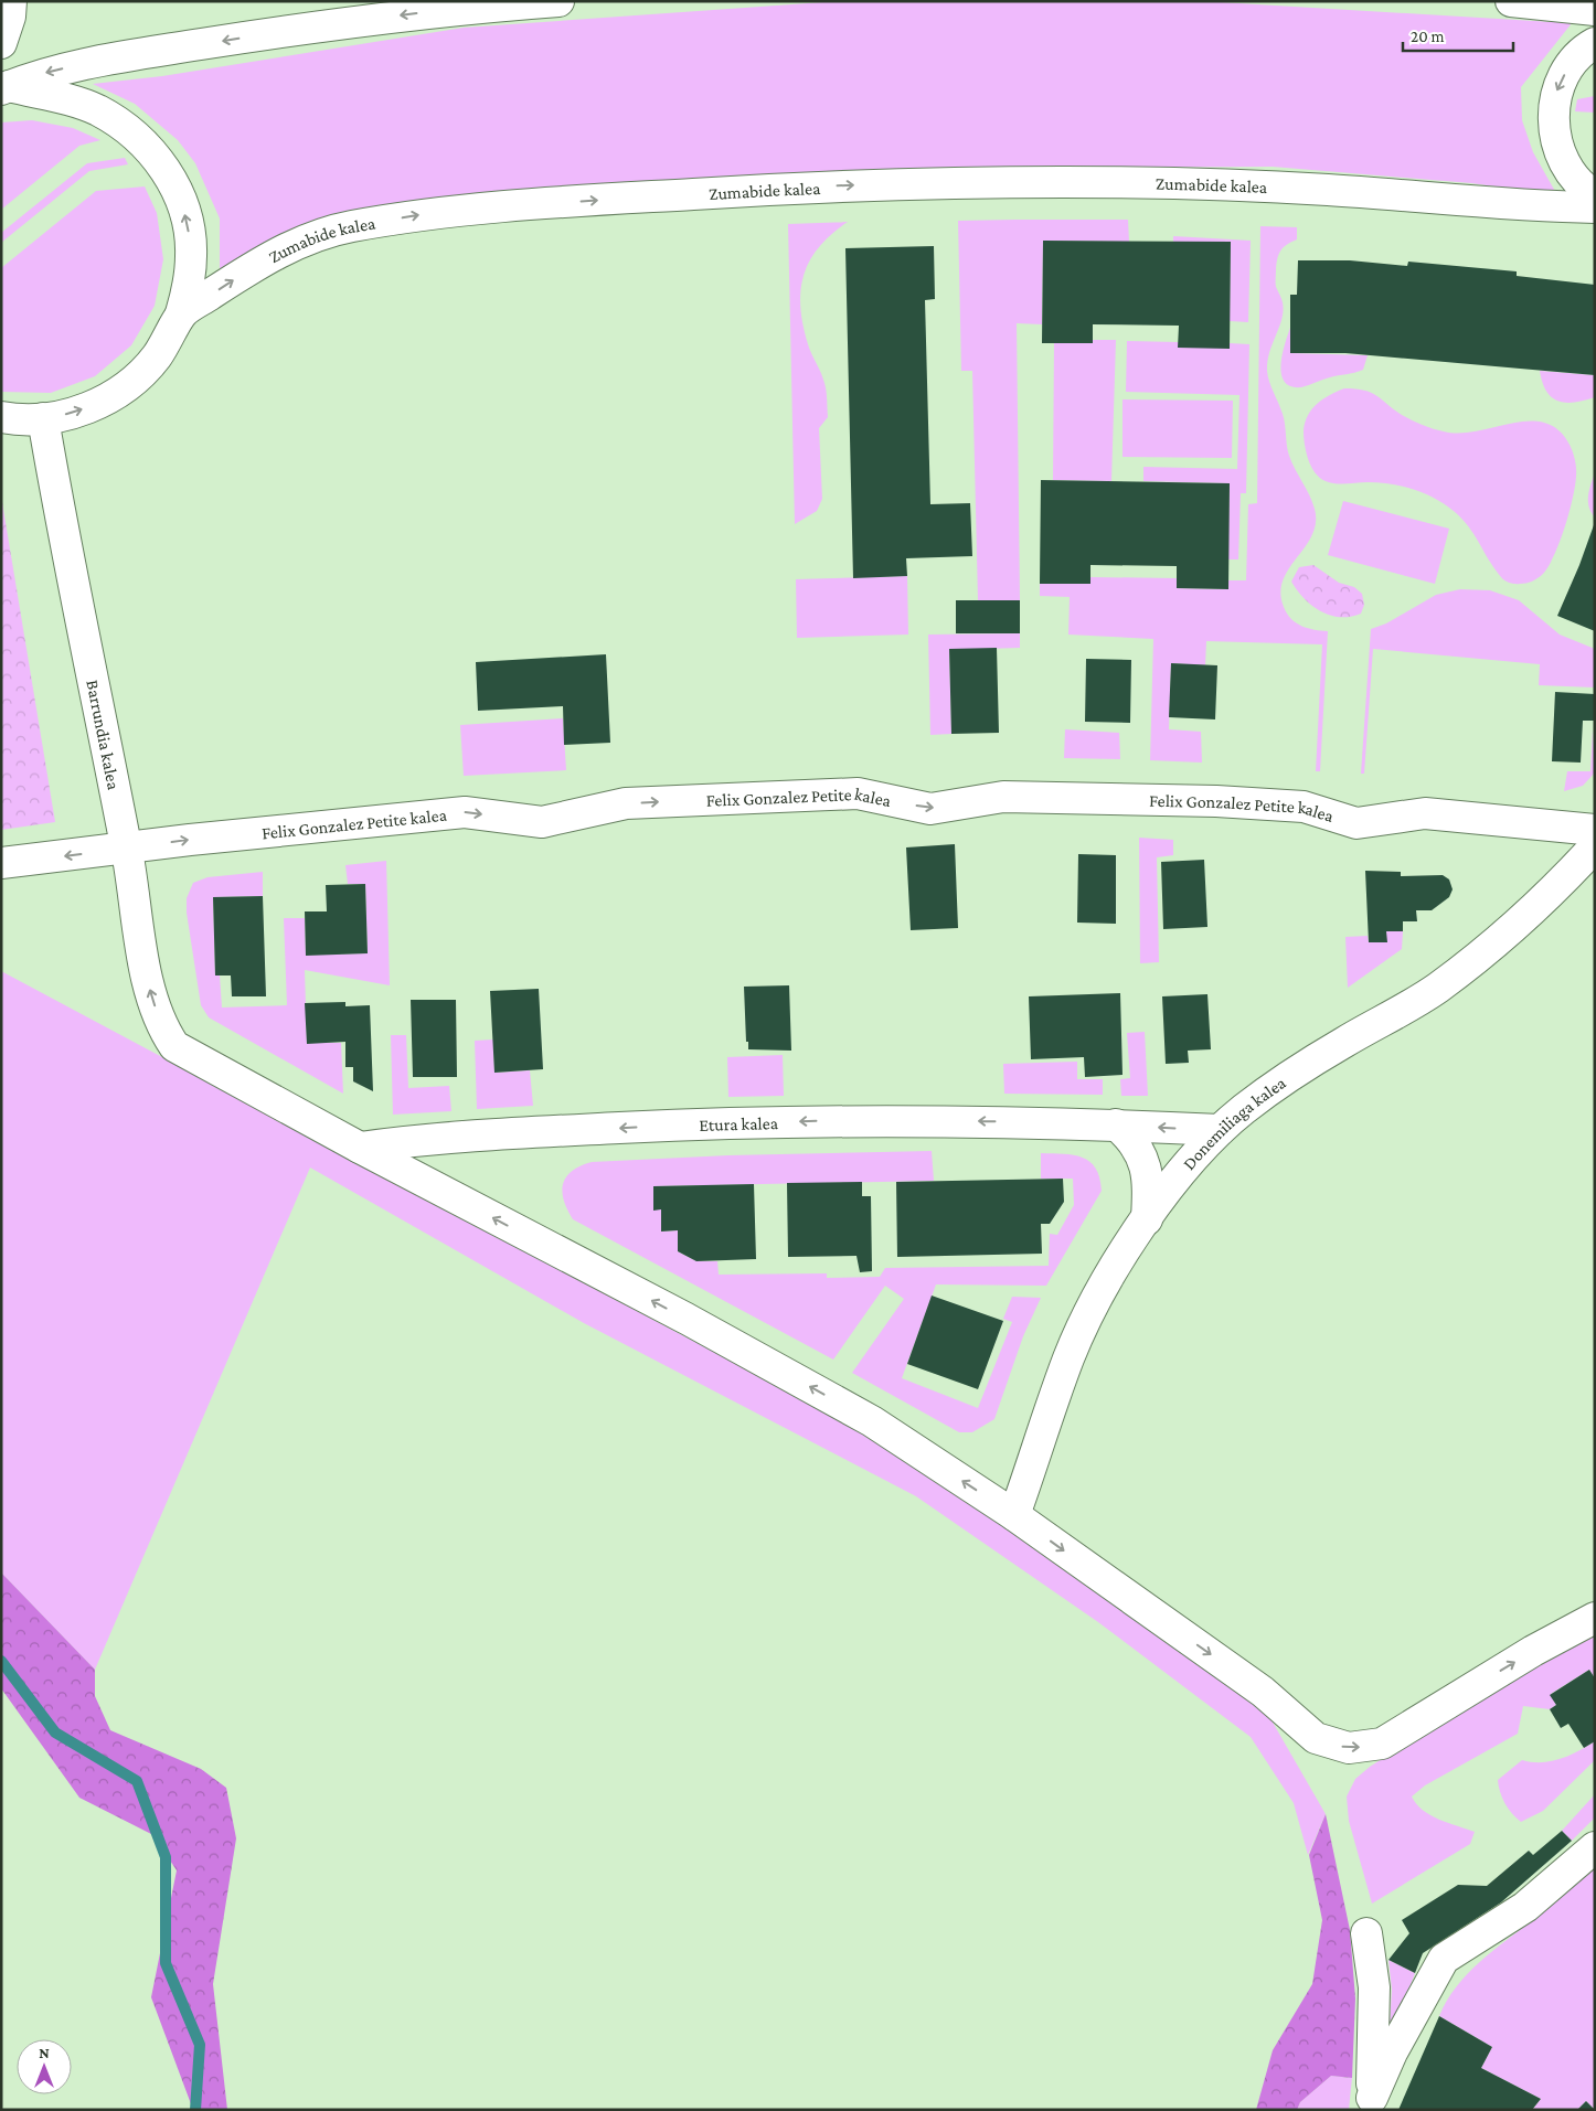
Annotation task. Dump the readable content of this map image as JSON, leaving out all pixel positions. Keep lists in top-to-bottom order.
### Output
{
  "streets": {
    "street": [
      "Zumabide kalea",
      "Barrundia kalea",
      "Felix Gonzalez Petite kalea",
      "Etura kalea",
      "Donemiliaga kalea"
    ]
  },
  "crossings": [
    ["Barrundia kalea", "Felix Gonzalez Petite kalea"],
    ["Barrundia kalea", "Etura kalea"],
    ["Etura kalea", "Donemiliaga kalea"]
  ],
  "one_way": ["Barrundia kalea", "Felix Gonzalez Petite kalea", "Etura kalea"],
  "scale_bar": "20 m",
  "north": "top"
}
